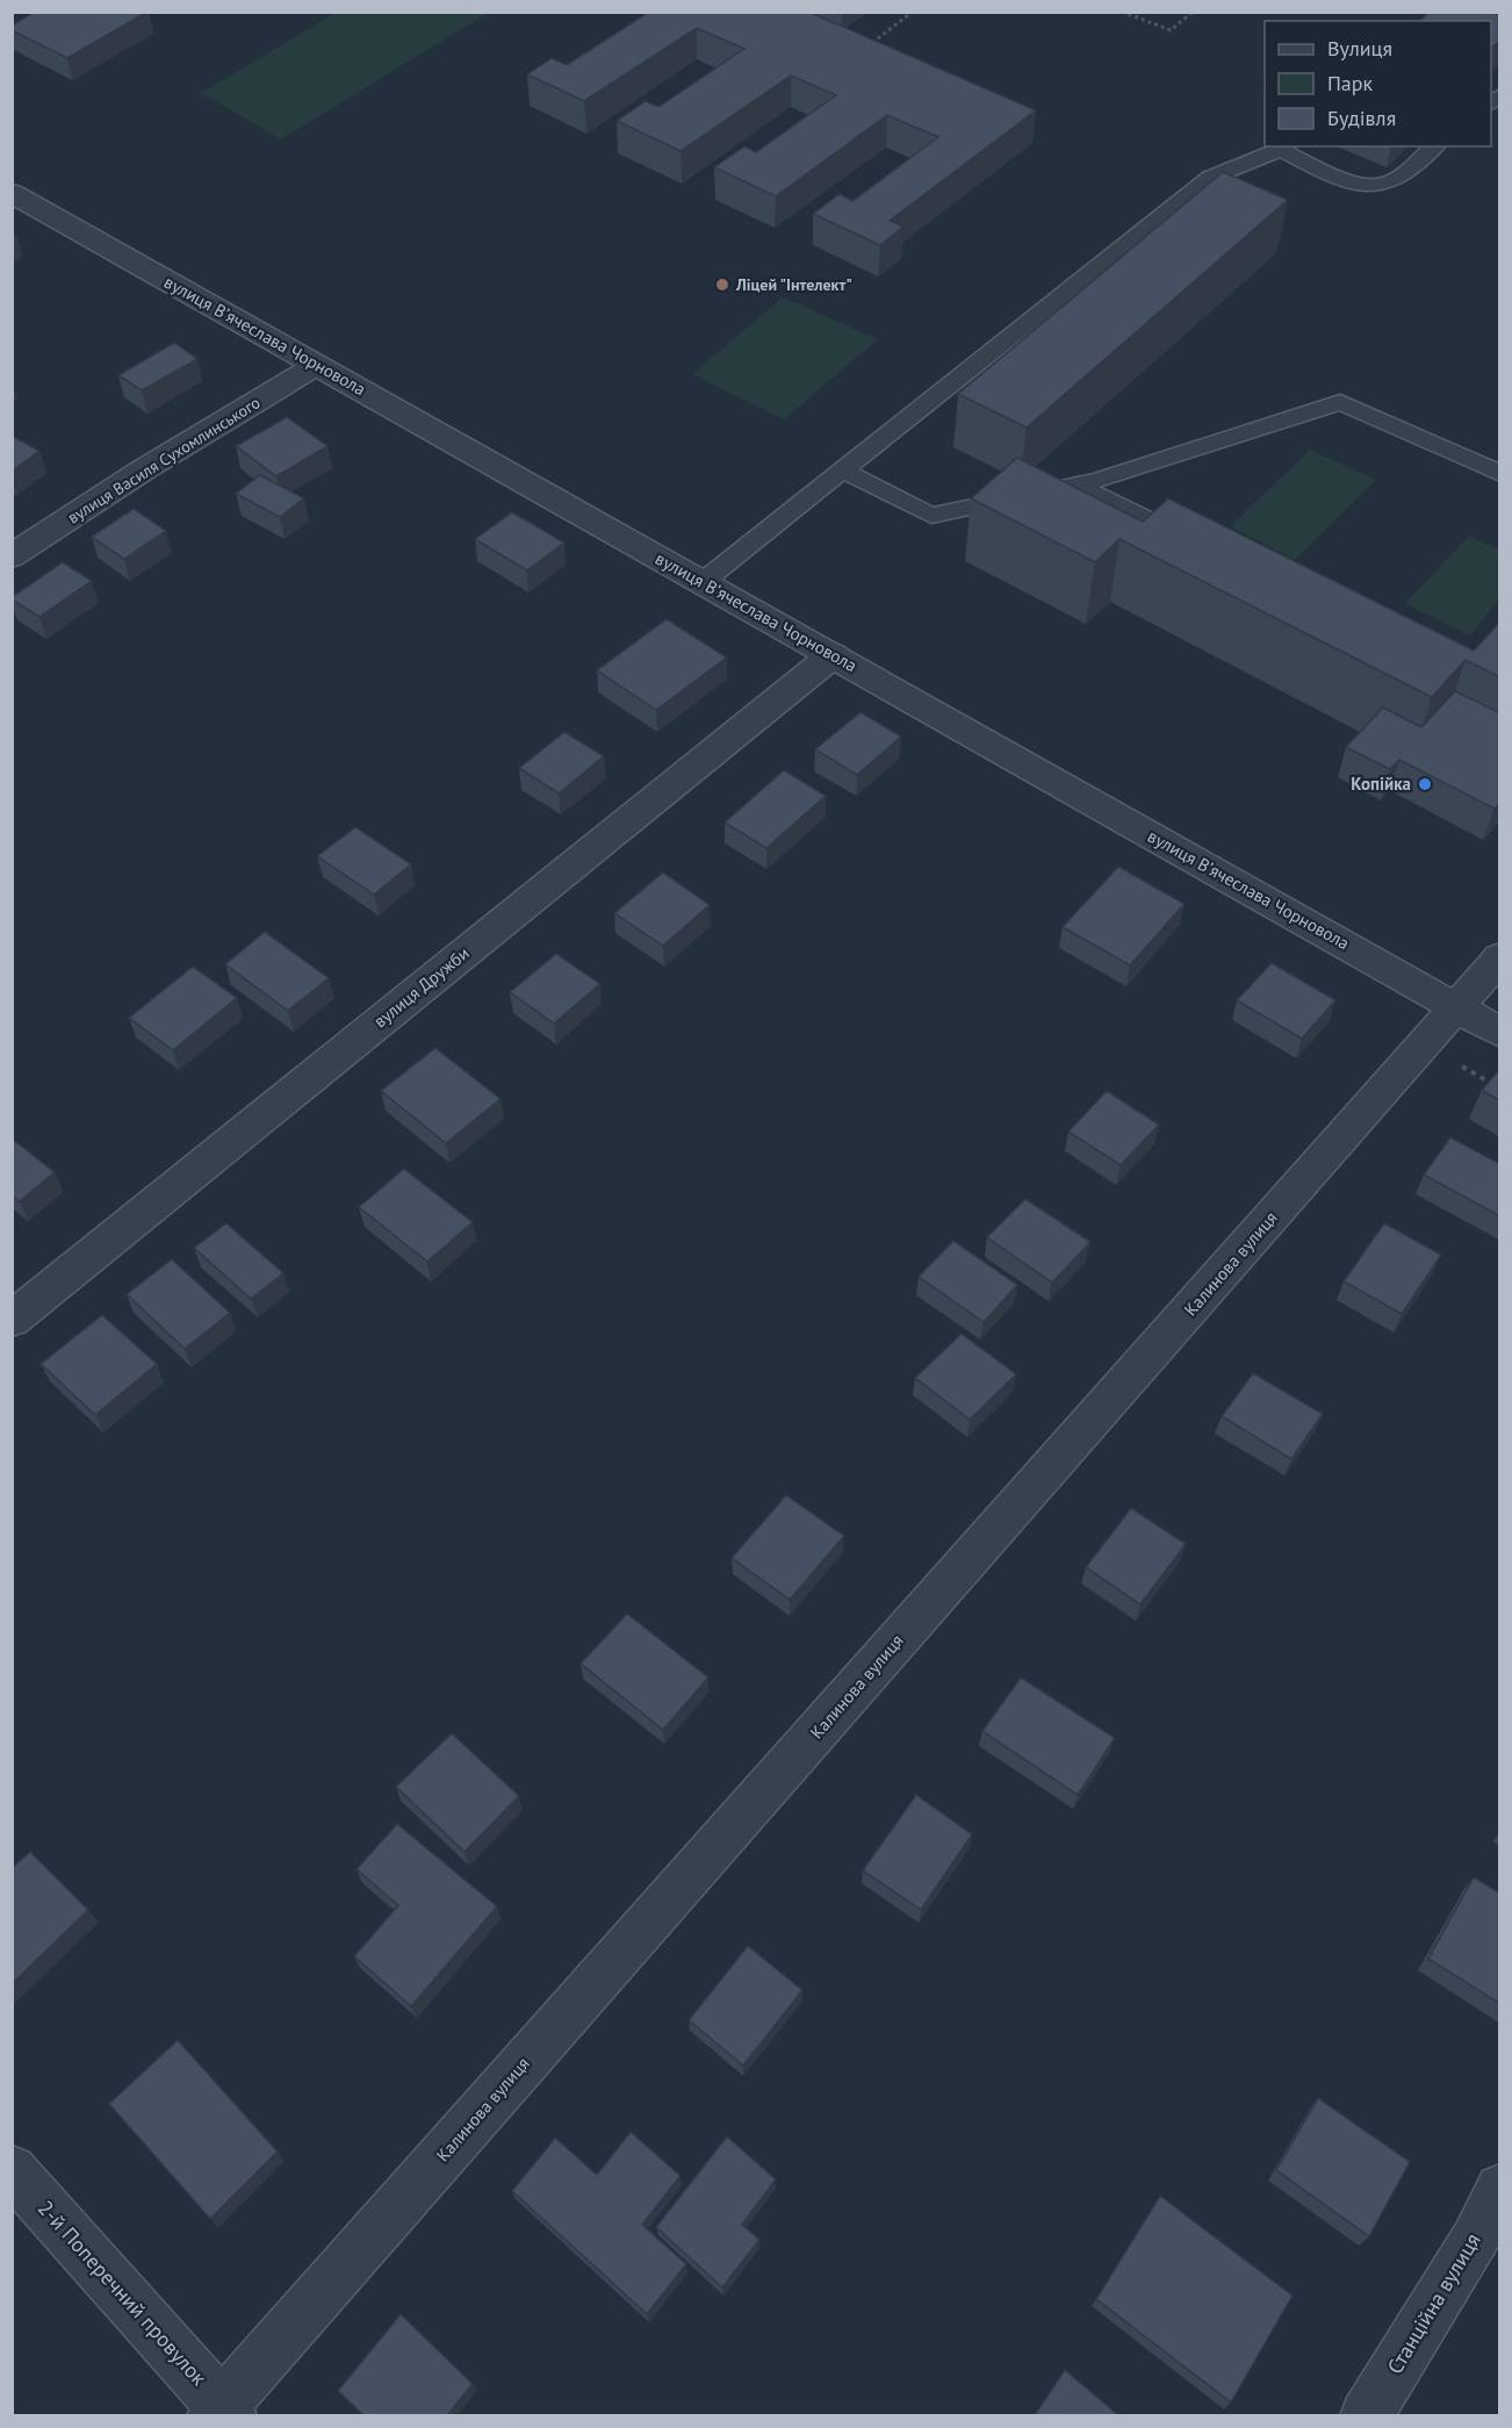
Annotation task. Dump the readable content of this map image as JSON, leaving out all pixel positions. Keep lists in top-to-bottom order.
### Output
{
  "streets": {
    "street": [
      "вулиця Вʼячеслава Чорновола",
      "вулиця Василя Сухомлинського",
      "вулиця Дружби",
      "Калинова вулиця",
      "2-й Поперечний провулок",
      "Станційна вулиця"
    ]
  },
  "crossings": [
    ["вулиця Вʼячеслава Чорновола", "вулиця Василя Сухомлинського"],
    ["вулиця Вʼячеслава Чорновола", "вулиця Дружби"],
    ["вулиця Вʼячеслава Чорновола", "Калинова вулиця"],
    ["Калинова вулиця", "2-й Поперечний провулок"]
  ],
  "places": ["Ліцей \"Інтелект\"", "Копійка"],
  "legend": ["Вулиця", "Парк", "Будівля"]
}
